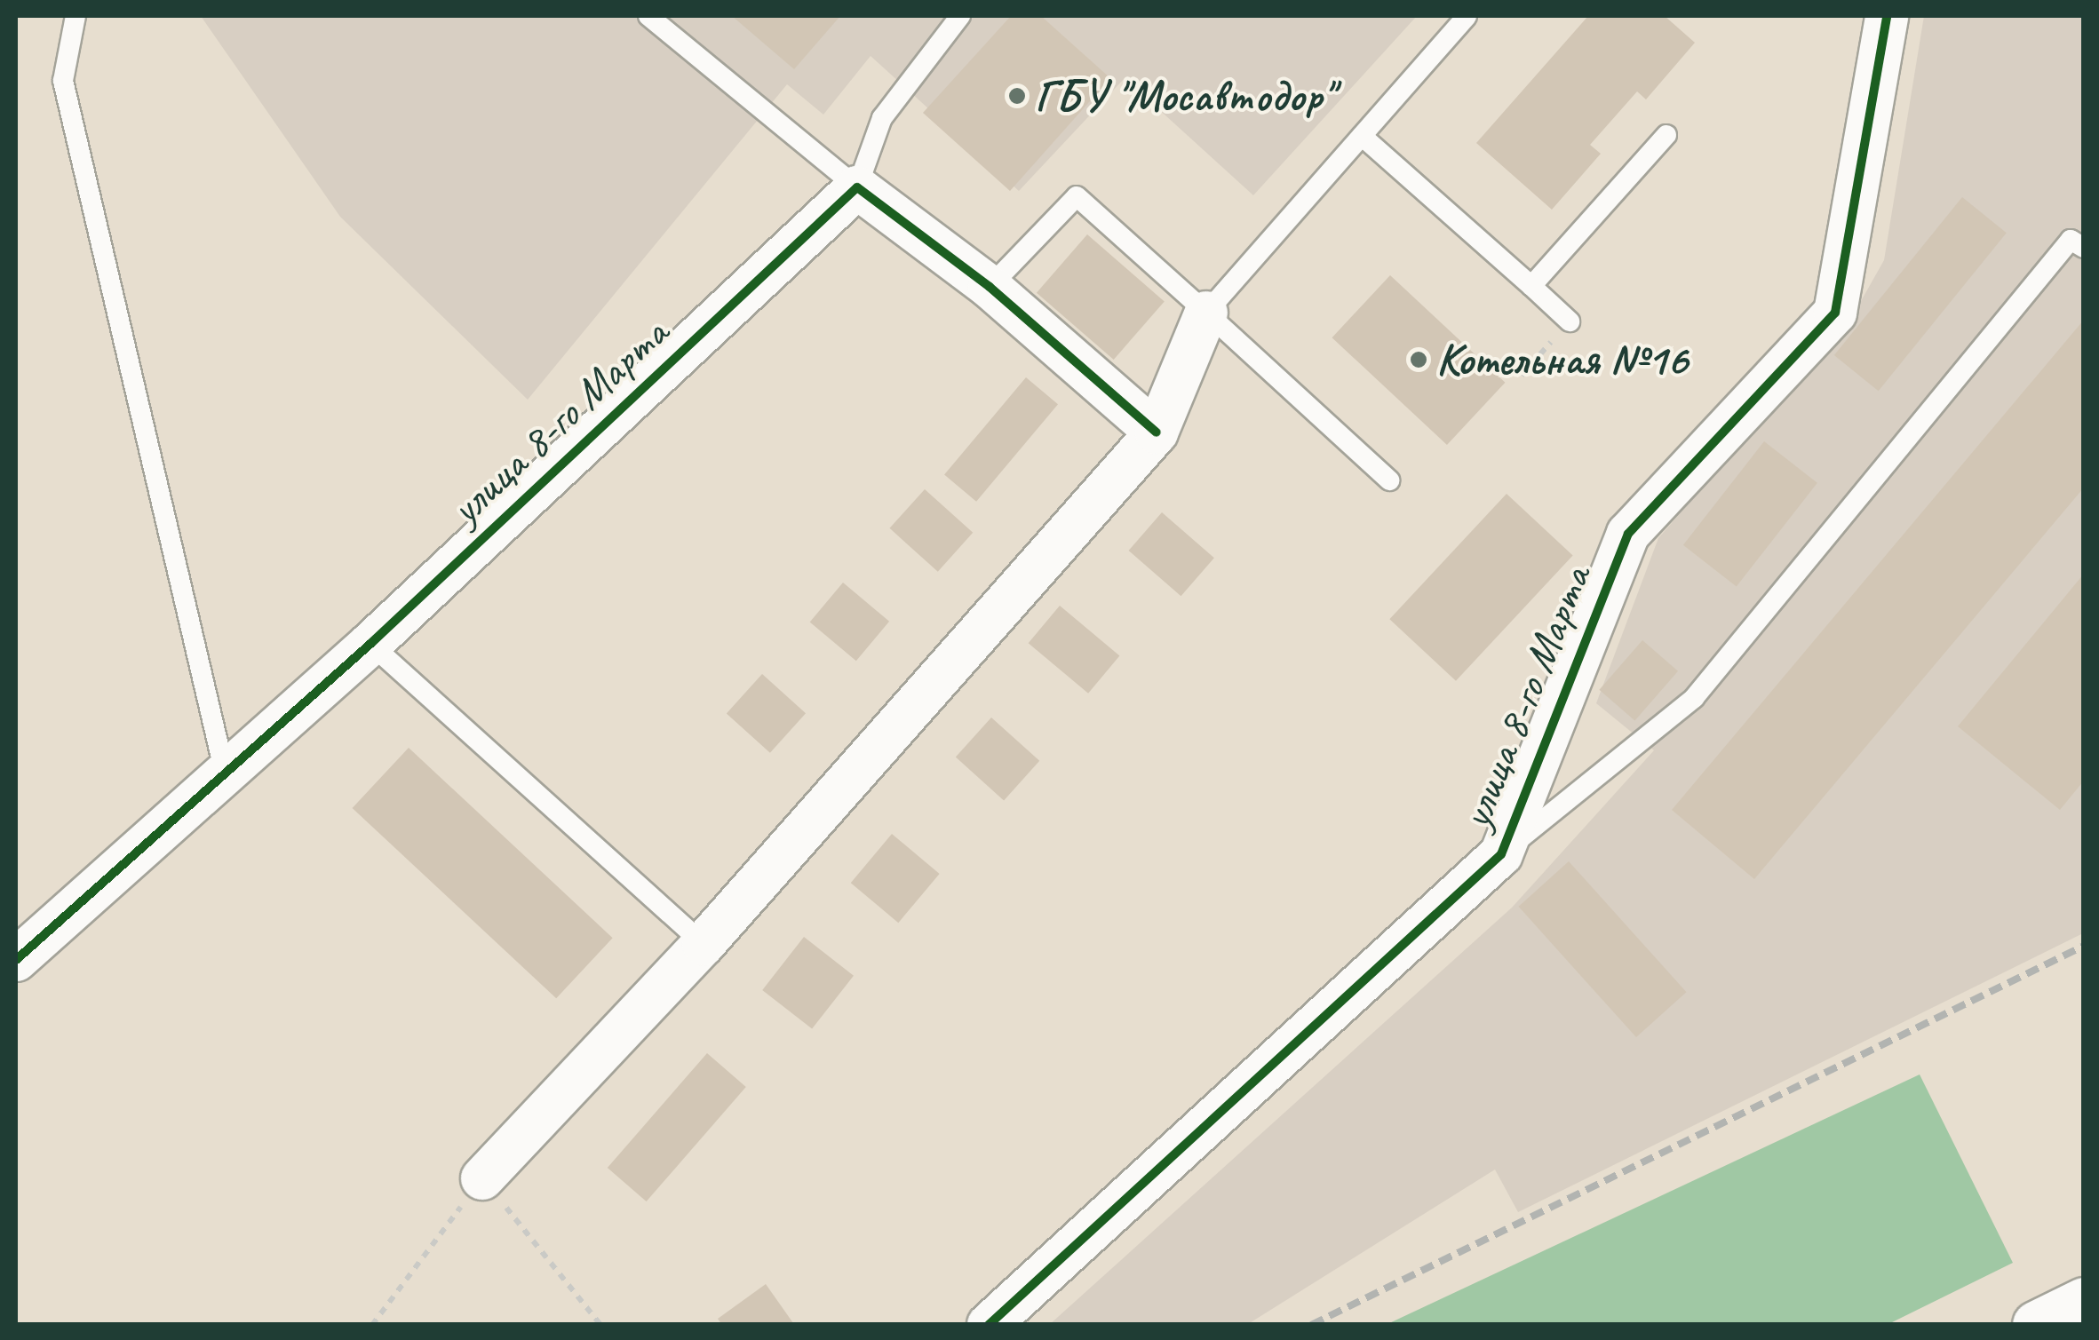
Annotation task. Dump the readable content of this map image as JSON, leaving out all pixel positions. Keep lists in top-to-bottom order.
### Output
{
  "streets": {
    "street": ["улица 8-го Марта"]
  },
  "places": ["ГБУ \"Мосавтодор\"", "Котельная №16"]
}
